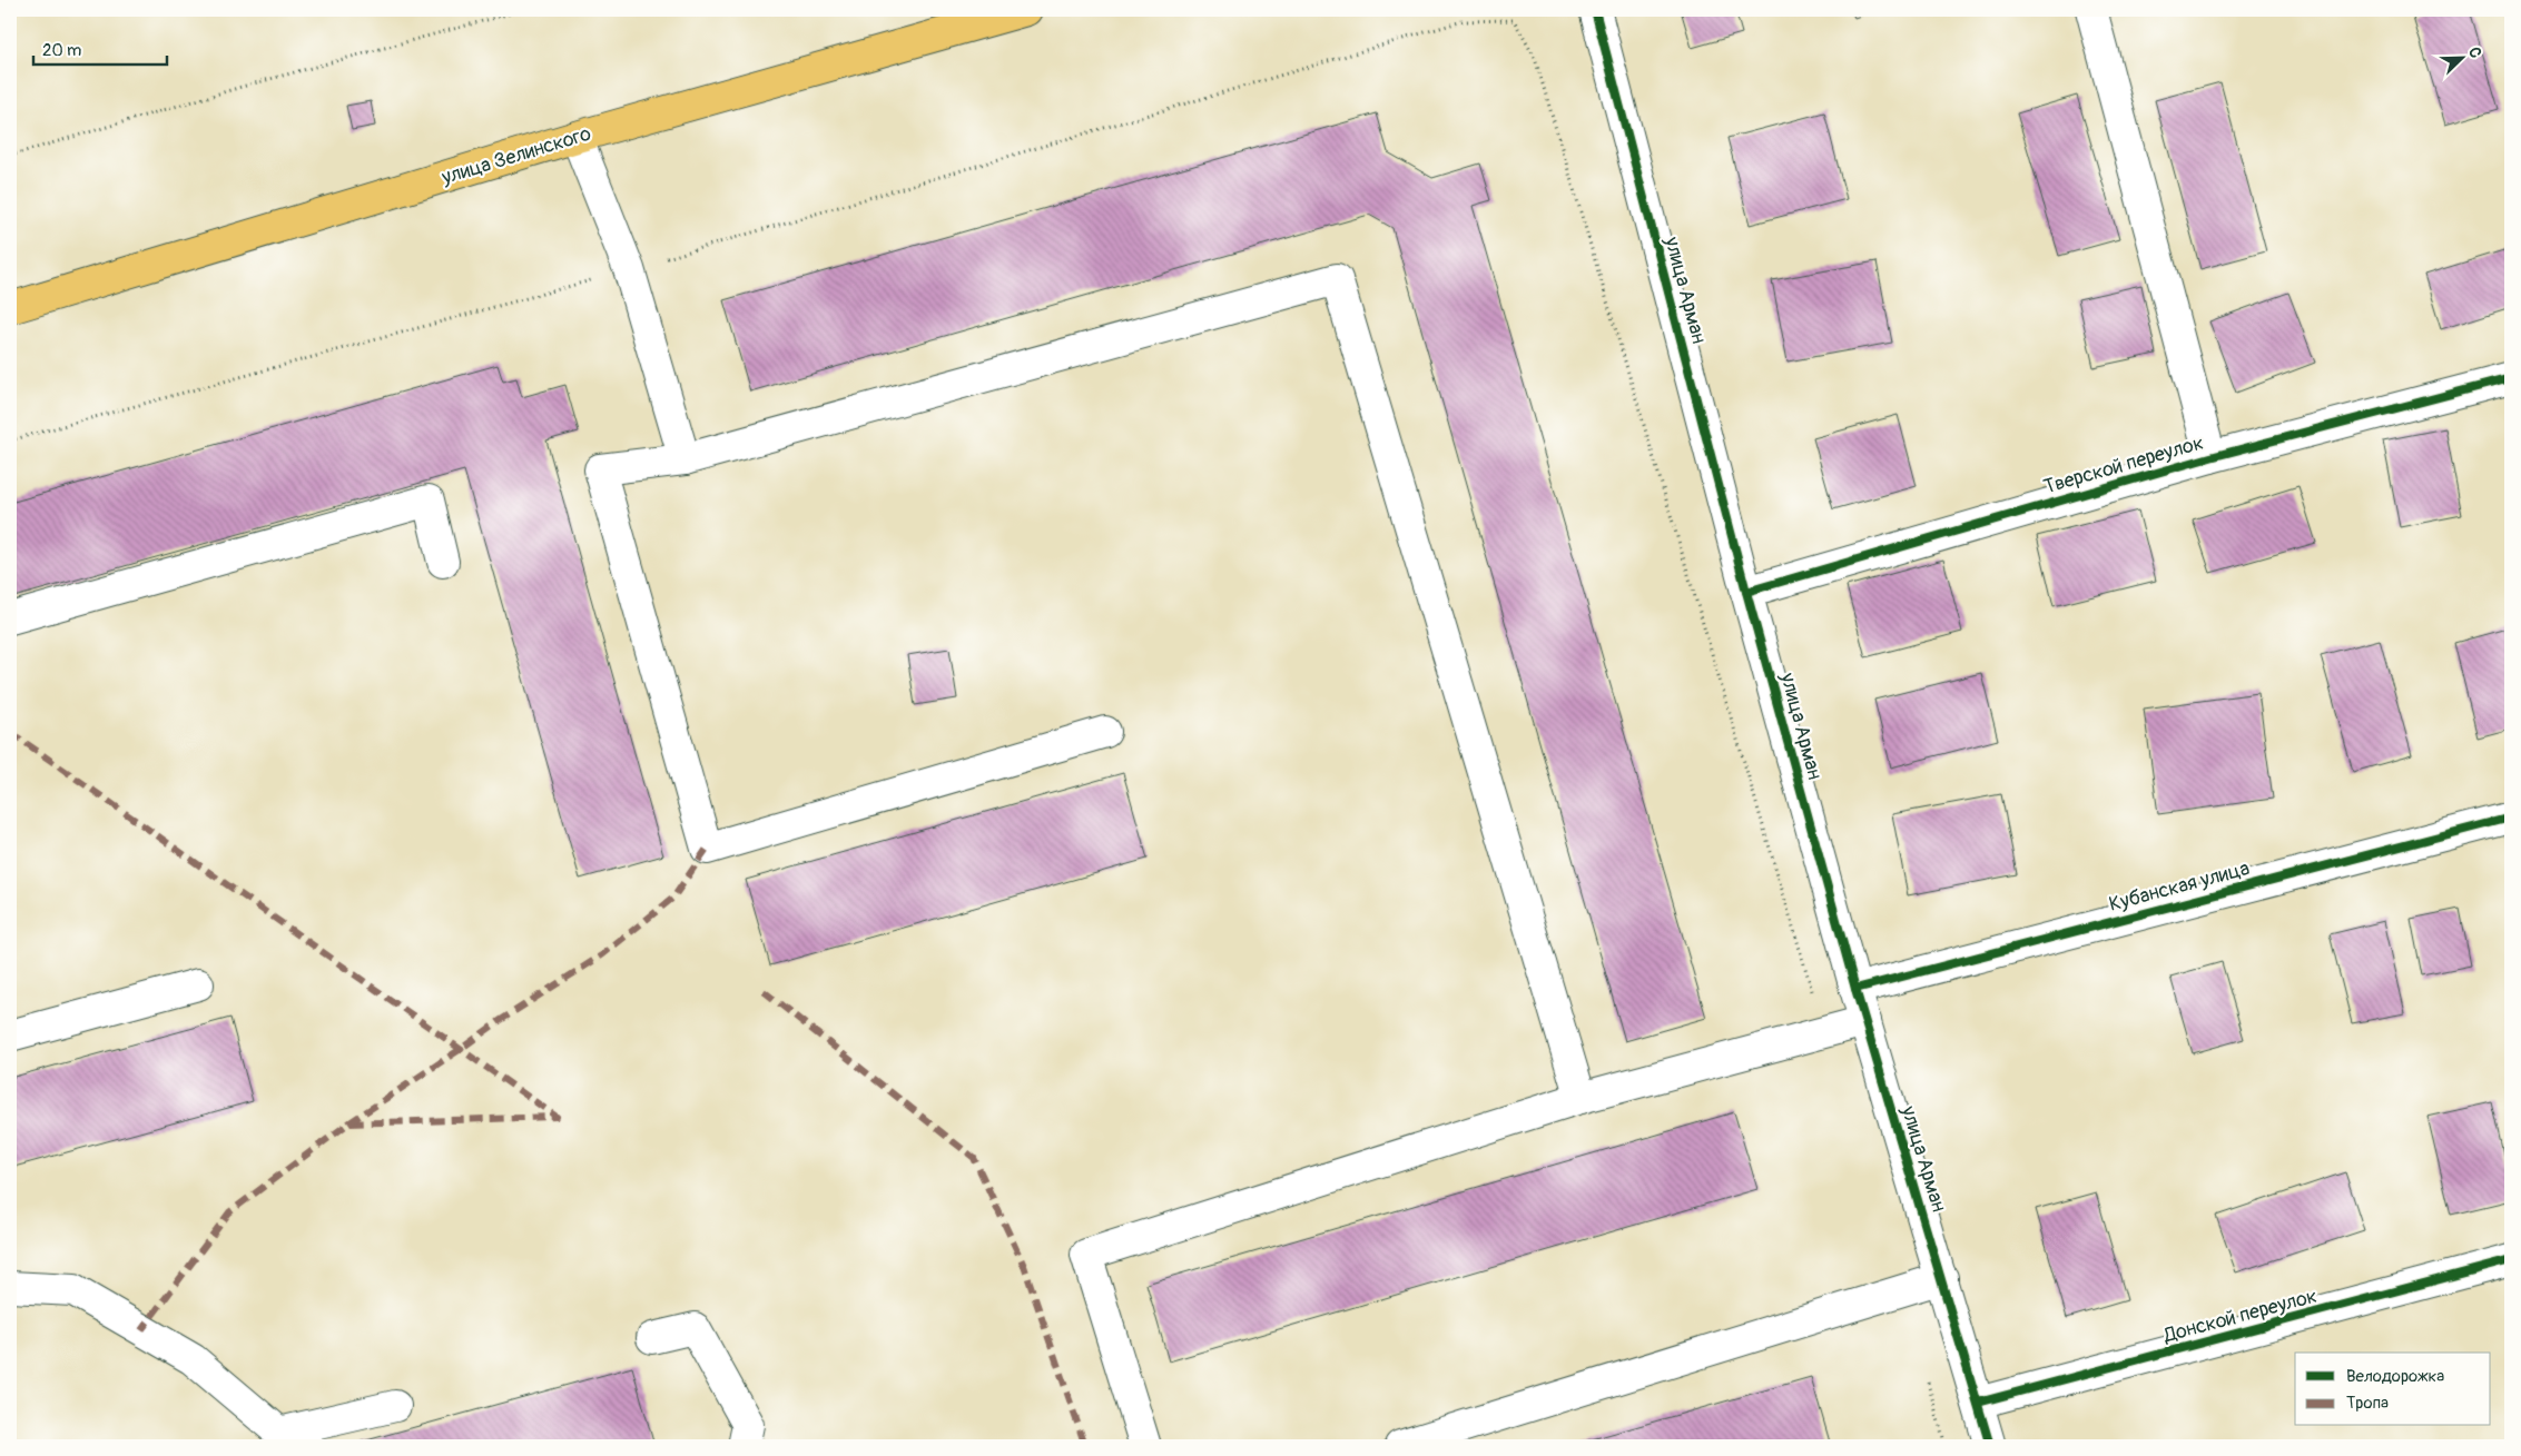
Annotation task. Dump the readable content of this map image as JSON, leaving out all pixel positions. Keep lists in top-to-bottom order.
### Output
{
  "streets": {
    "main road": ["улица Зелинского"],
    "street": [
      "улица Арман",
      "Тверской переулок",
      "Кубанская улица",
      "Донской переулок"
    ]
  },
  "crossings": [
    ["улица Арман", "Тверской переулок"],
    ["улица Арман", "Кубанская улица"],
    ["улица Арман", "Донской переулок"]
  ],
  "legend": ["Велодорожка", "Тропа"],
  "scale_bar": "20 m",
  "north": "top right"
}
